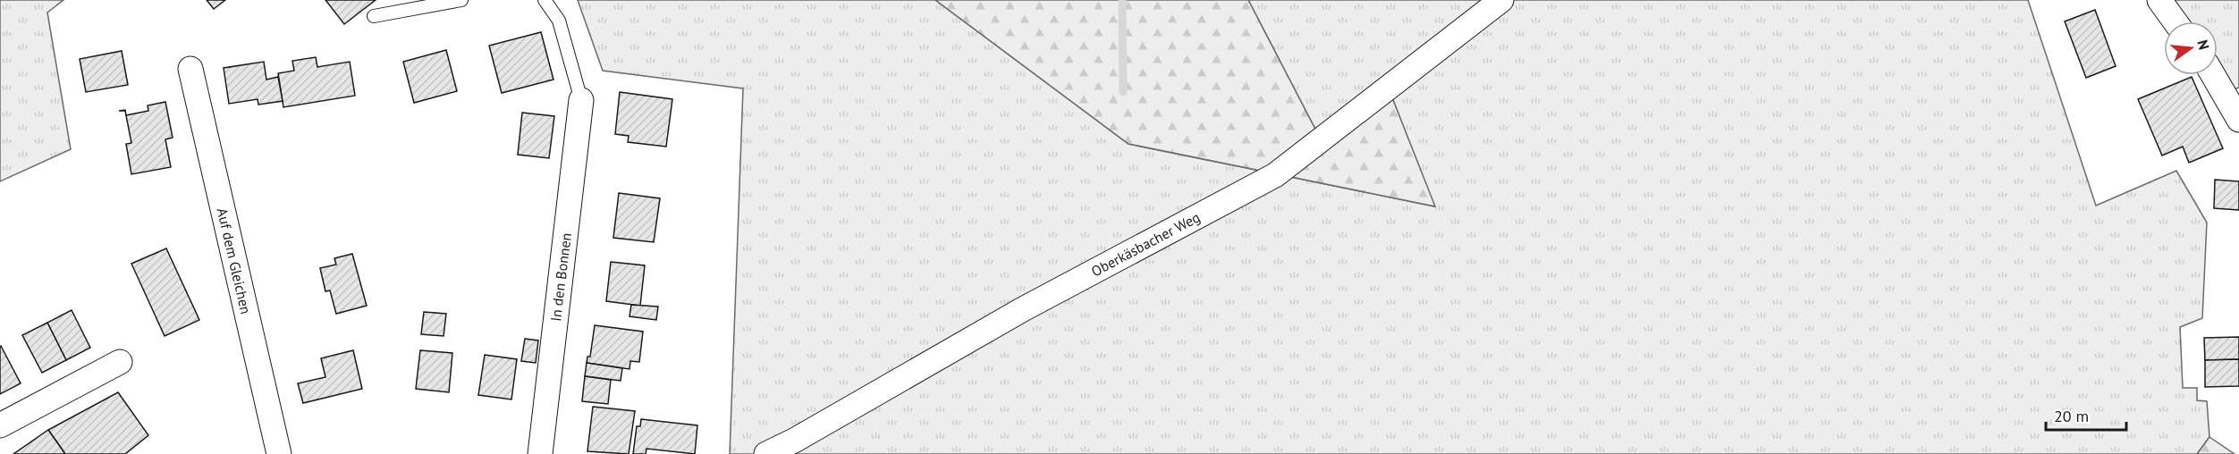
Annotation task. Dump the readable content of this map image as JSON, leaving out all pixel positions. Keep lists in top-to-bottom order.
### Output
{
  "streets": {
    "street": ["Oberkäsbacher Weg", "Auf dem Gleichen", "In den Bonnen"]
  },
  "scale_bar": "20 m",
  "north": "right"
}
